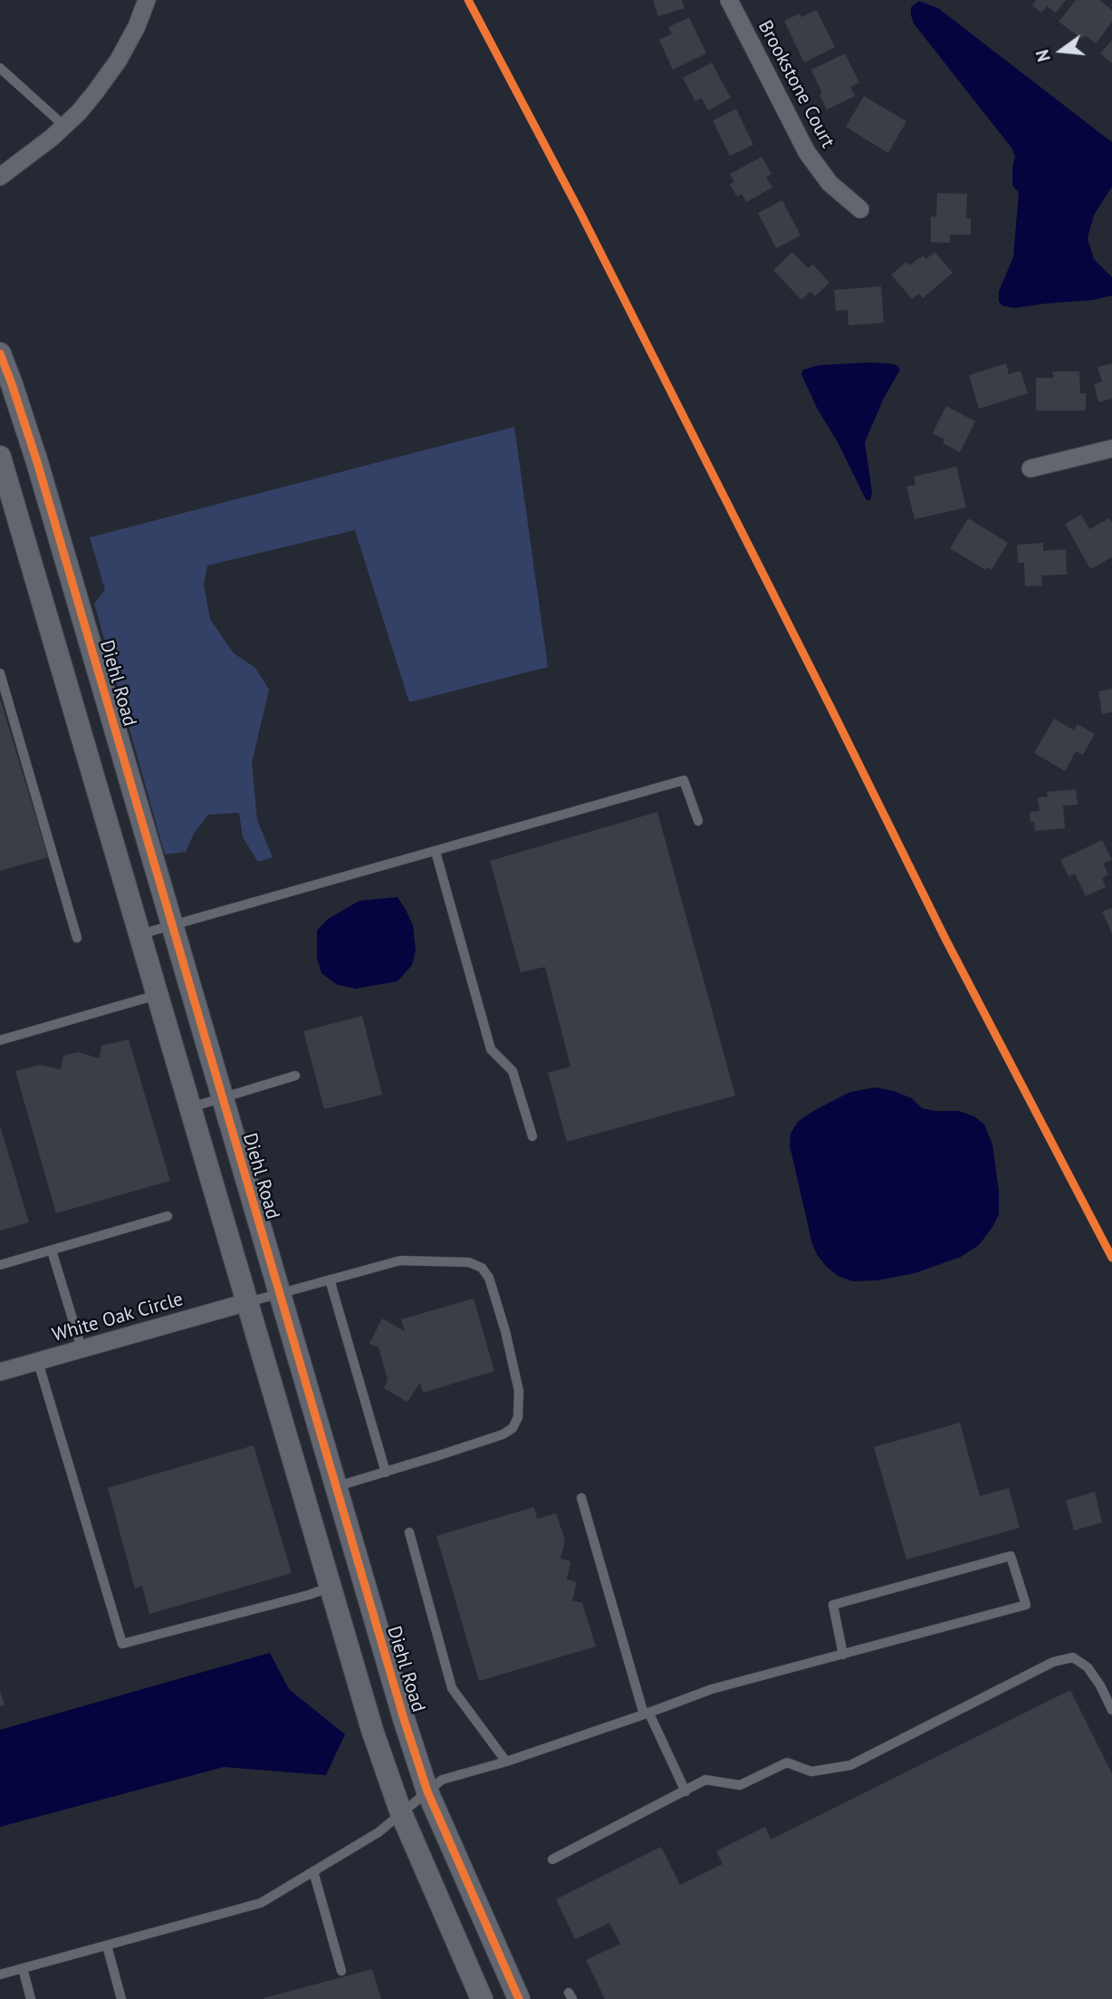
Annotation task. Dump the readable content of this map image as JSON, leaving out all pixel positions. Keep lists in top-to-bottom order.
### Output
{
  "streets": {
    "street": ["Brookstone Court", "Diehl Road", "White Oak Circle"]
  },
  "north": "left"
}
